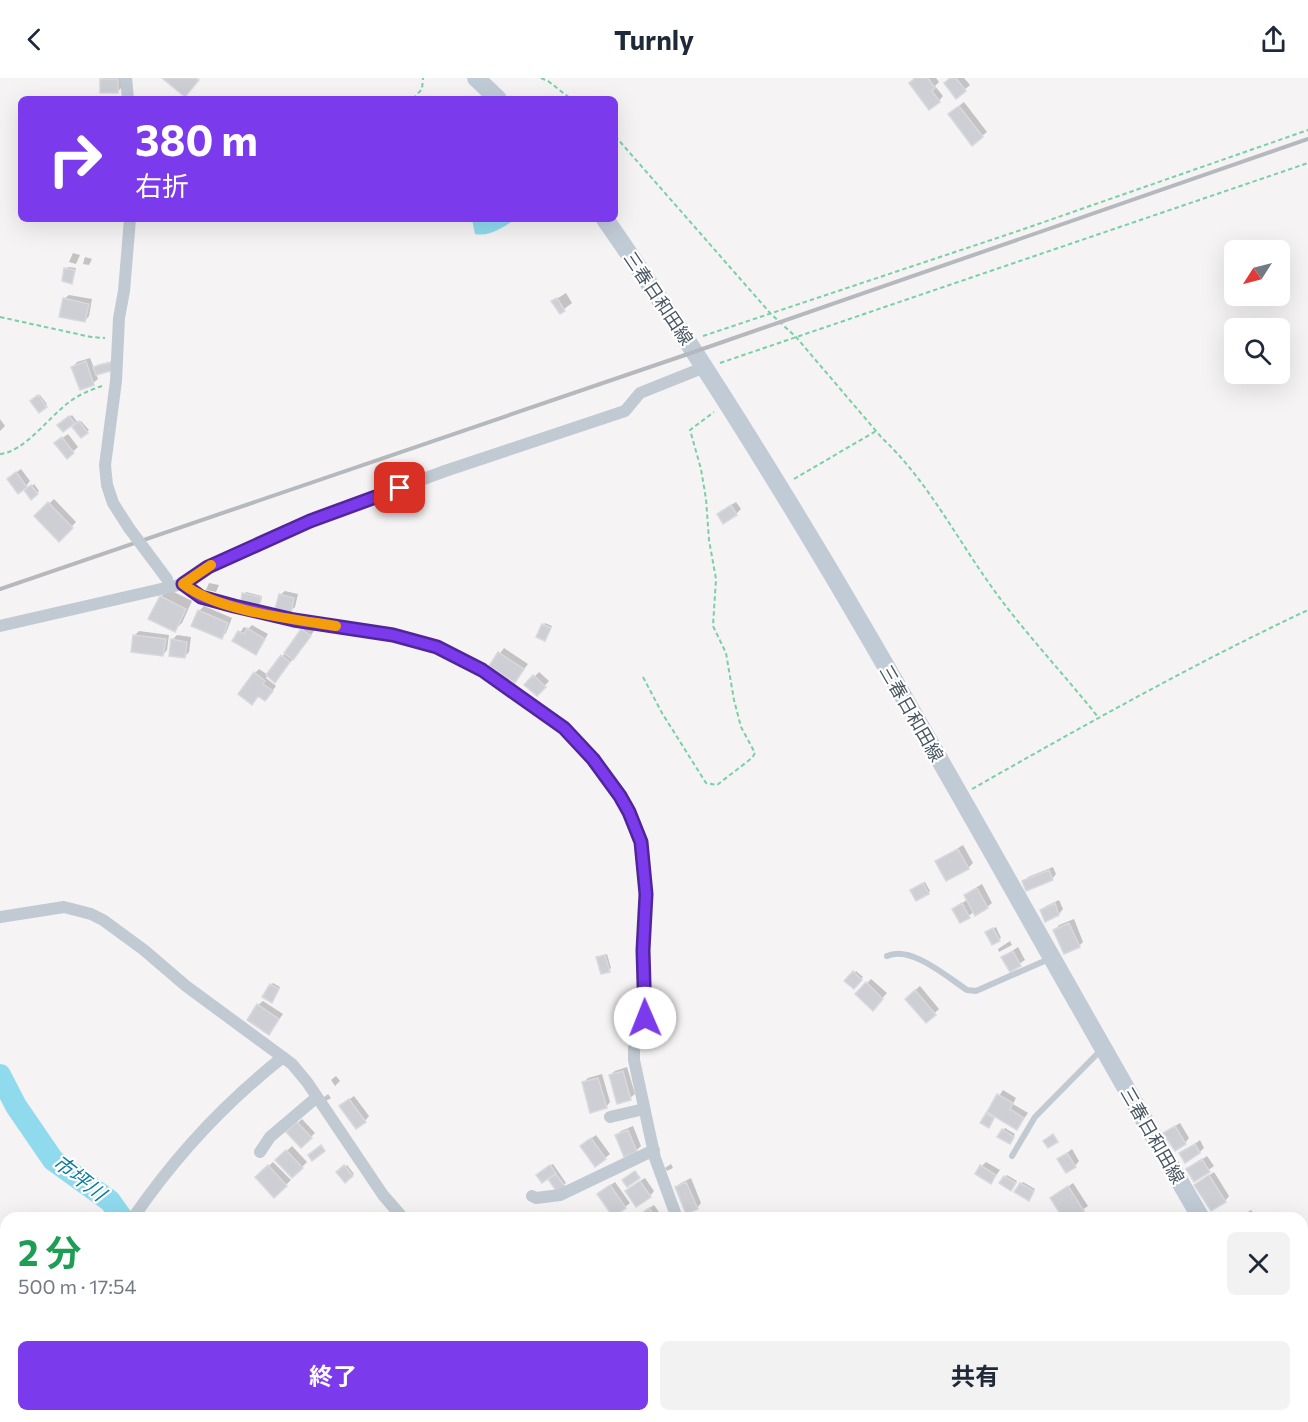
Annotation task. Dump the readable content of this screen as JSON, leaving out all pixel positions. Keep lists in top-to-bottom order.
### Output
{
  "streets": {
    "main road": ["三春日和田線"]
  },
  "water": ["市坪川"],
  "north": "bottom left",
  "page": {
    "header": "Turnly",
    "turn": ["380 m", "右折"],
    "heading": ["2 分", "500 m · 17:54"],
    "buttons": ["終了", "共有"]
  }
}
